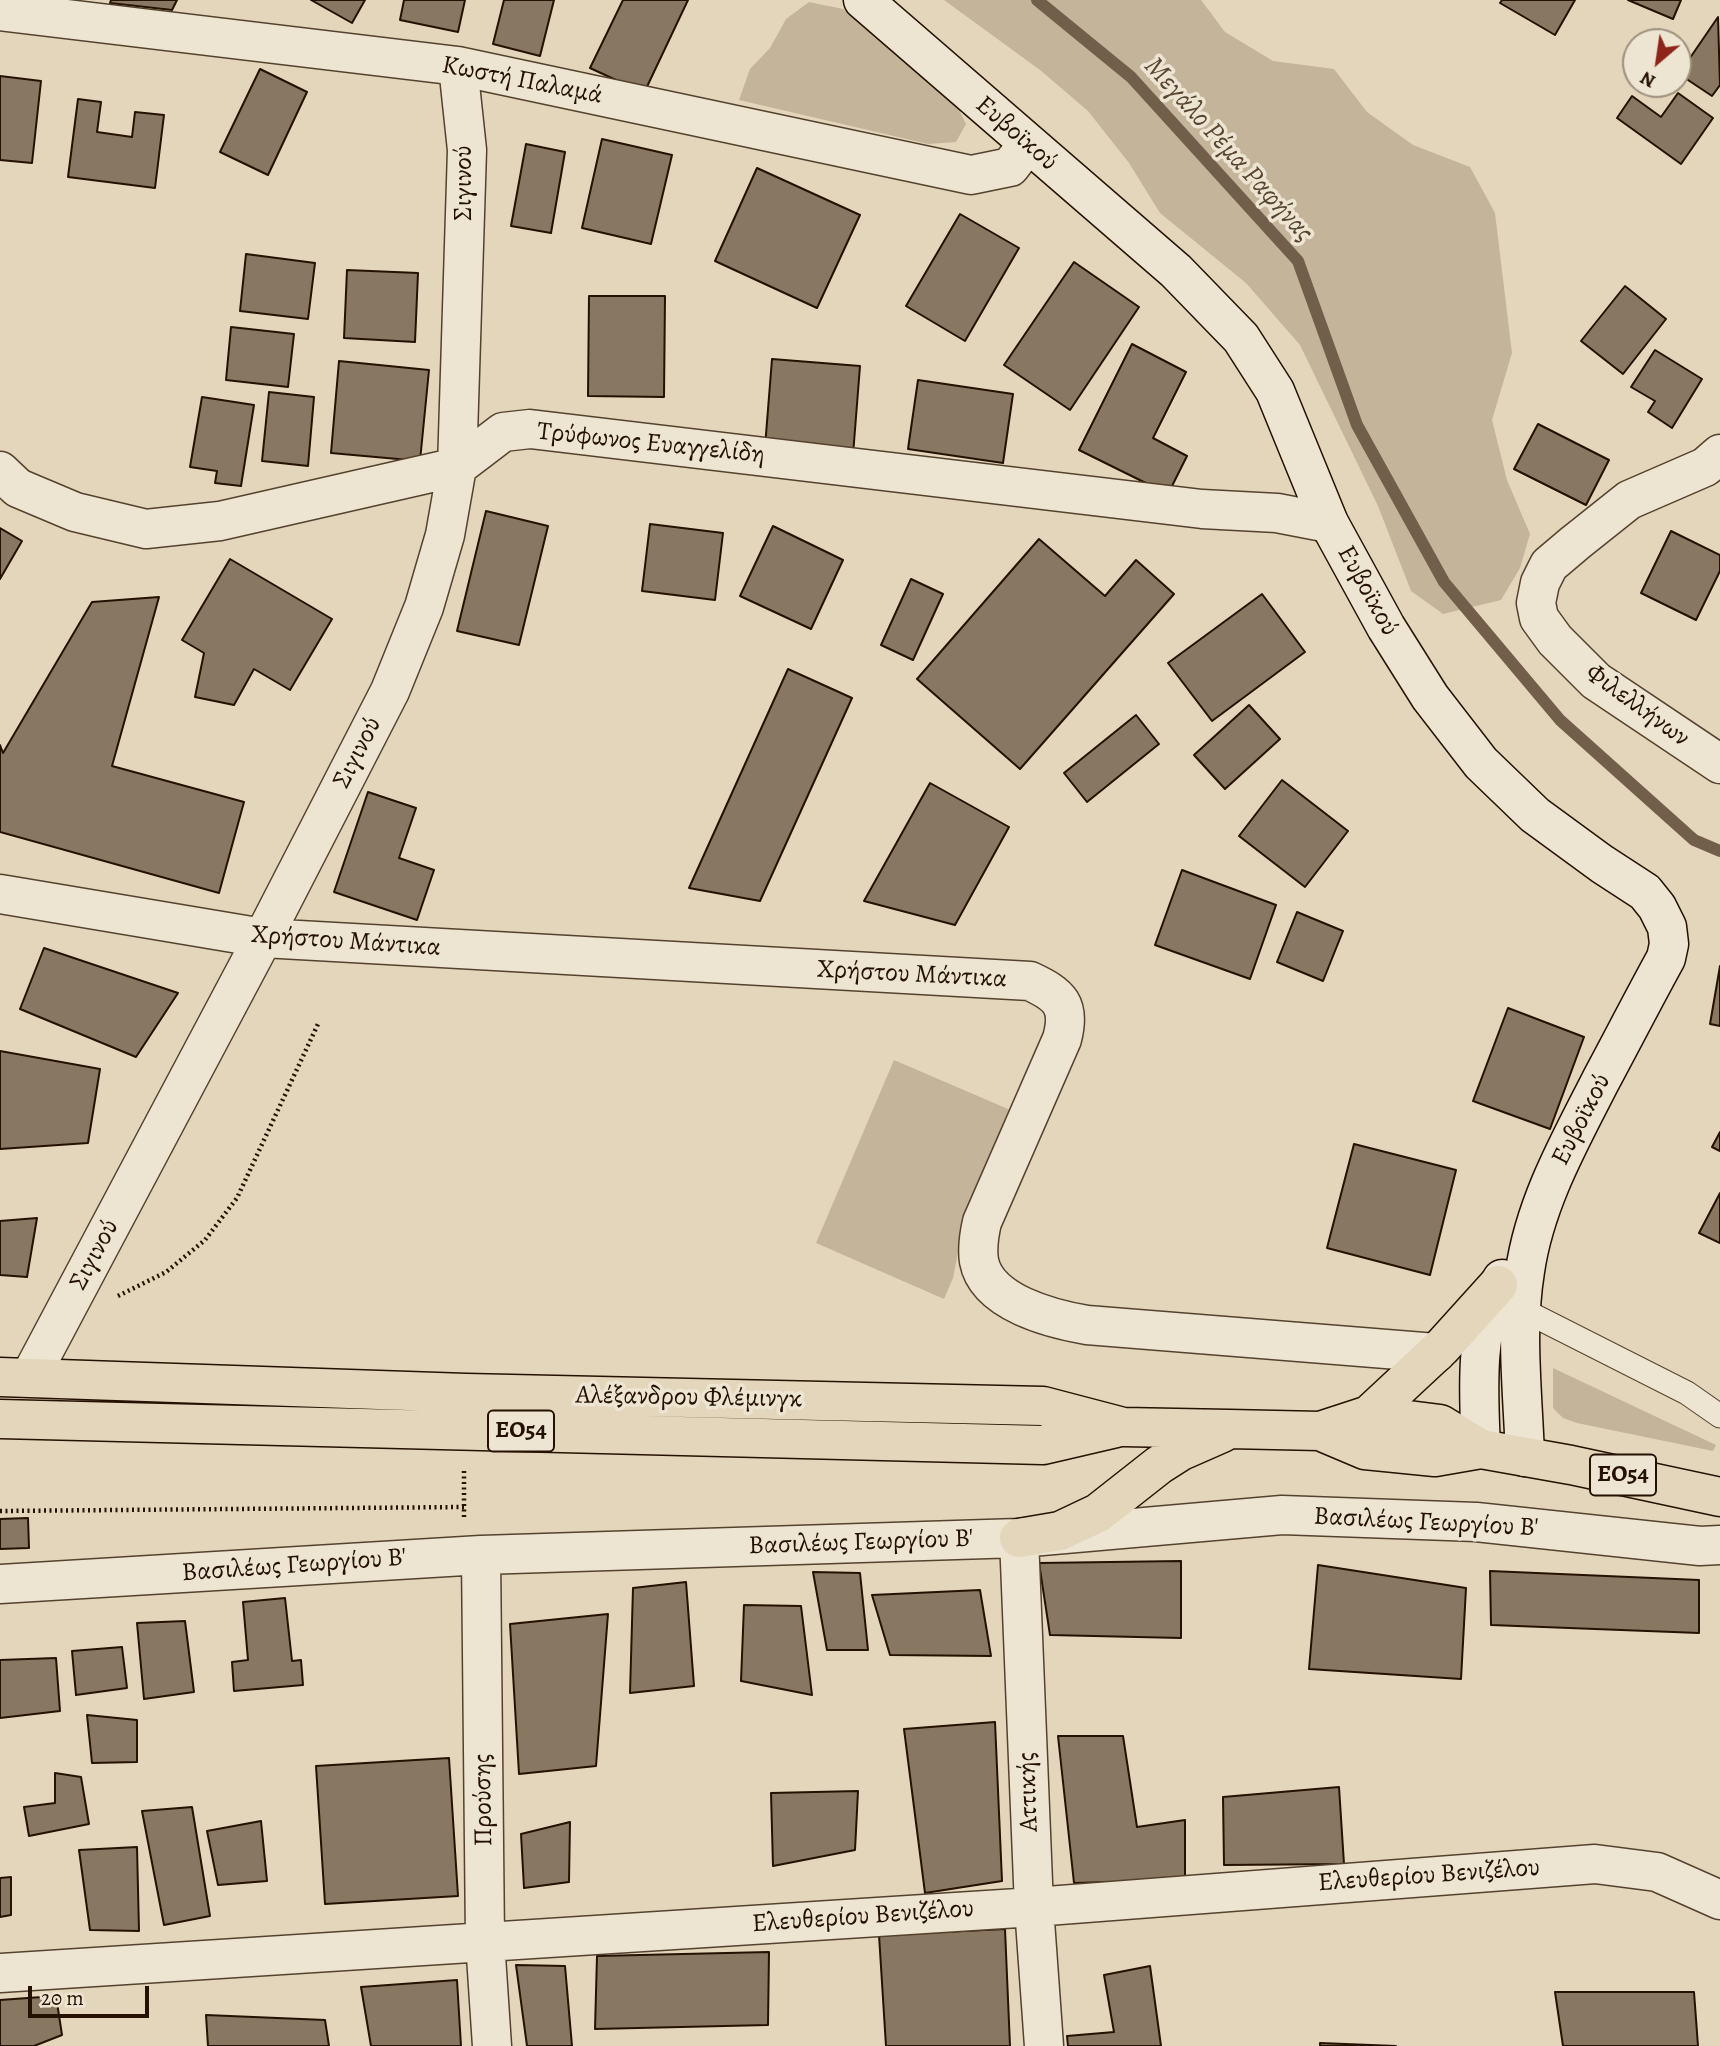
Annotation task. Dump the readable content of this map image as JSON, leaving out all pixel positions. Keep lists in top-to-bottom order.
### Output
{
  "streets": {
    "main road": ["Αλέξανδρου Φλέμινγκ", "ΕΟ54"],
    "street": [
      "Κωστή Παλαμά",
      "Ευβοϊκού",
      "Σιγινού",
      "Τρύφωνος Ευαγγελίδη",
      "Φιλελλήνων",
      "Χρήστου Μάντικα",
      "Βασιλέως Γεωργίου Β'",
      "Αττικής",
      "Προύσης",
      "Ελευθερίου Βενιζέλου"
    ]
  },
  "crossings": [
    ["Κωστή Παλαμά", "Ευβοϊκού"],
    ["Κωστή Παλαμά", "Σιγινού"],
    ["Ευβοϊκού", "Τρύφωνος Ευαγγελίδη"],
    ["Ευβοϊκού", "Αλέξανδρου Φλέμινγκ"],
    ["Σιγινού", "Τρύφωνος Ευαγγελίδη"],
    ["Σιγινού", "Χρήστου Μάντικα"],
    ["Σιγινού", "Αλέξανδρου Φλέμινγκ"],
    ["Βασιλέως Γεωργίου Β'", "Αττικής"],
    ["Βασιλέως Γεωργίου Β'", "Προύσης"],
    ["Αττικής", "Ελευθερίου Βενιζέλου"],
    ["Προύσης", "Ελευθερίου Βενιζέλου"]
  ],
  "water": ["Μεγάλο Ρέμα Ραφήνας"],
  "scale_bar": "20 m",
  "north": "bottom left"
}
